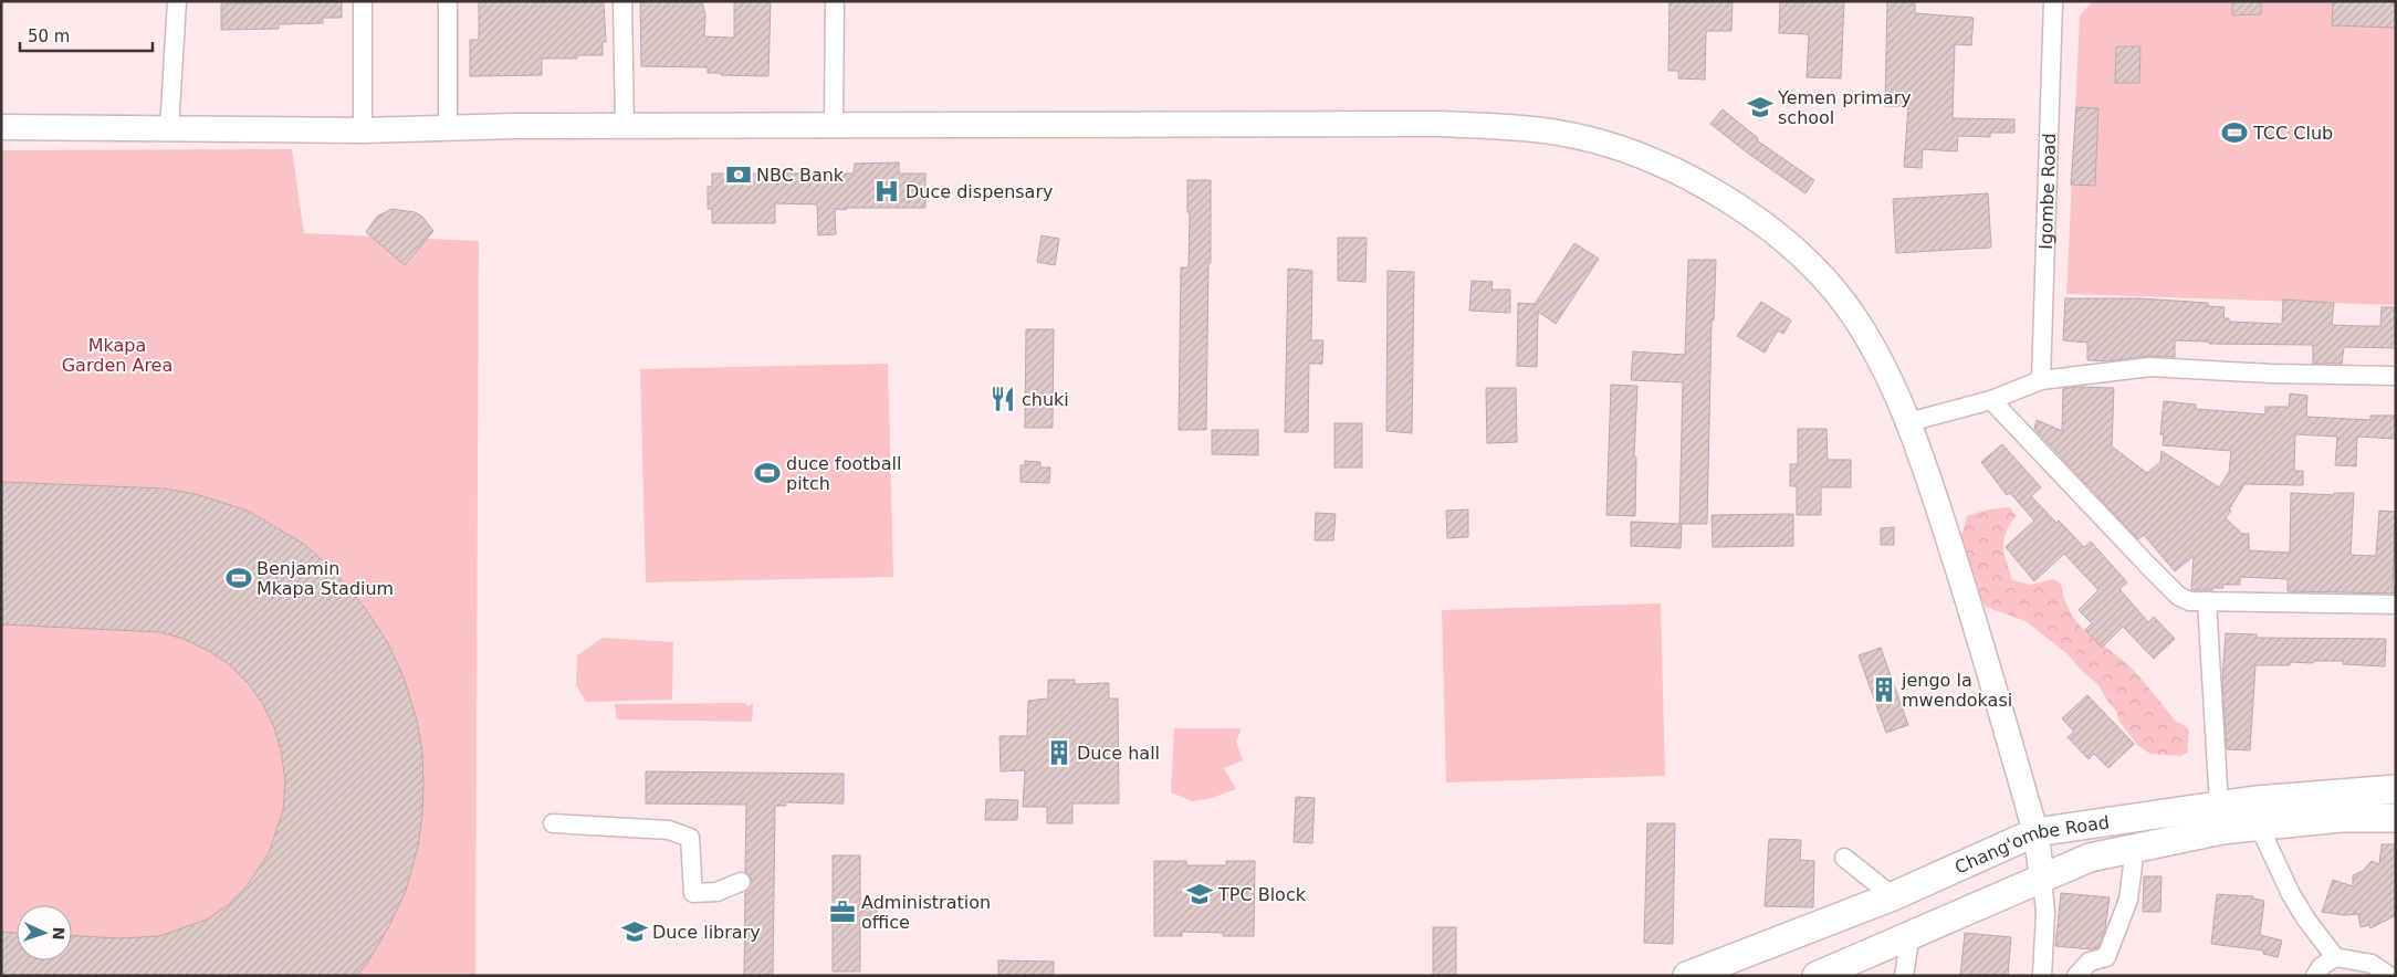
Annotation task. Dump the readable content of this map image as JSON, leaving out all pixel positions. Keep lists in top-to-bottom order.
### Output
{
  "streets": {
    "main road": ["Chang'ombe Road"],
    "street": ["Igombe Road"]
  },
  "parks": ["Mkapa Garden Area"],
  "places": {
    "school or university": ["Yemen primary school", "TPC Block", "Duce library"],
    "sports": ["TCC Club", "duce football pitch", "Benjamin Mkapa Stadium"],
    "bank": ["NBC Bank"],
    "hospital": ["Duce dispensary"],
    "restaurant": ["chuki"],
    "building": ["jengo la mwendokasi", "Duce hall"],
    "office": ["Administration office"]
  },
  "scale_bar": "50 m",
  "north": "right"
}
